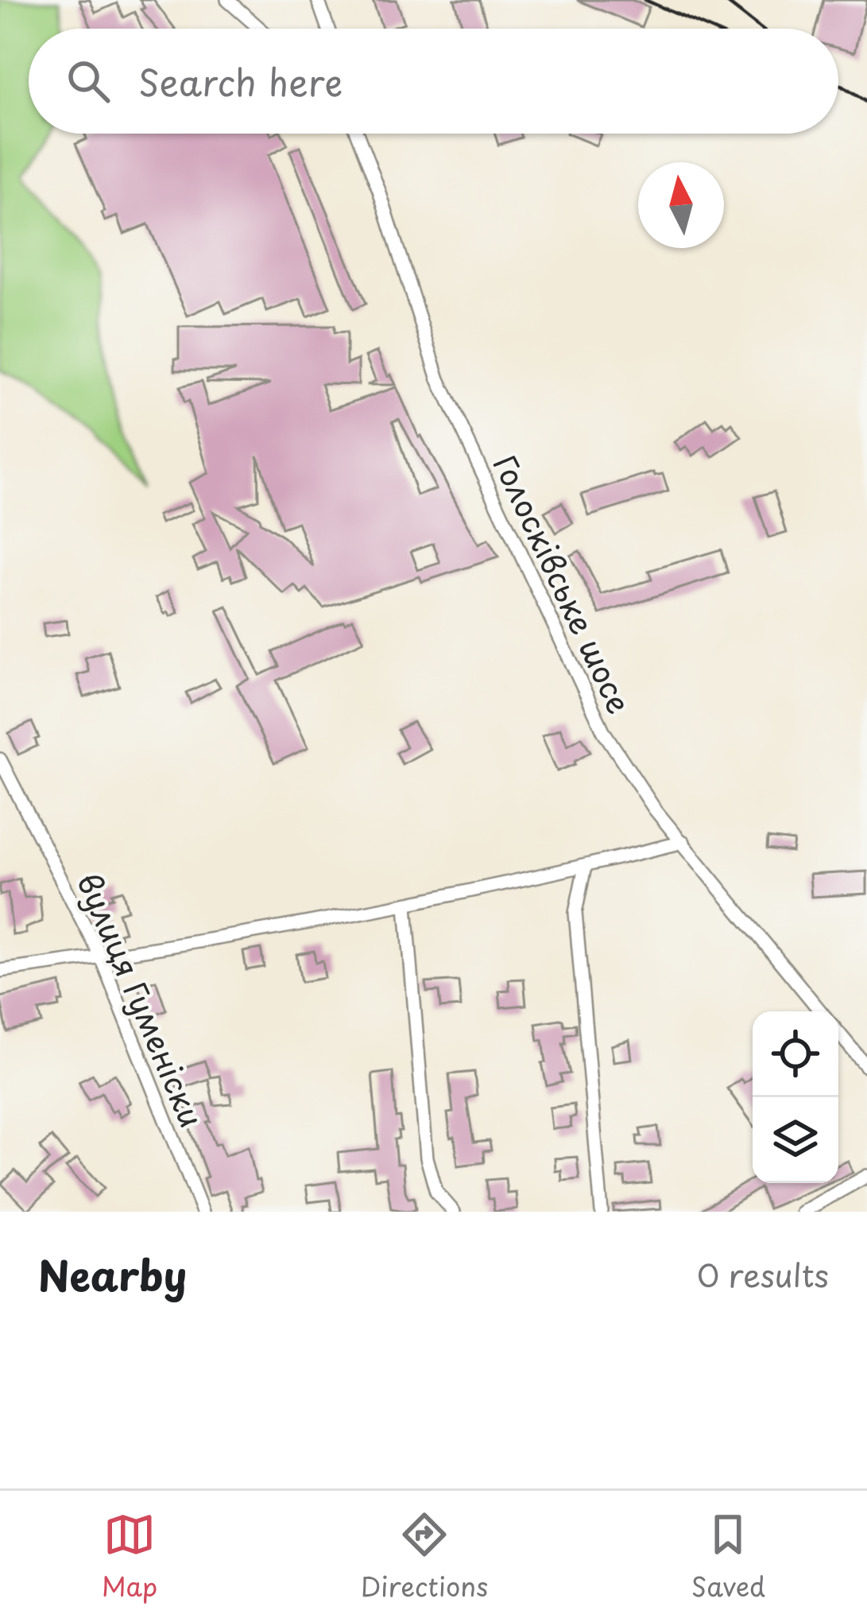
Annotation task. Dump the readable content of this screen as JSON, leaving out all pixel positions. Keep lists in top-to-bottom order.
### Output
{
  "streets": {
    "street": ["Голосківське шосе", "вулиця Гуменіски"]
  },
  "north": "top",
  "page": {
    "search": "Search here",
    "heading": ["Nearby", "0 results"],
    "nav": ["Map", "Directions", "Saved"]
  }
}
